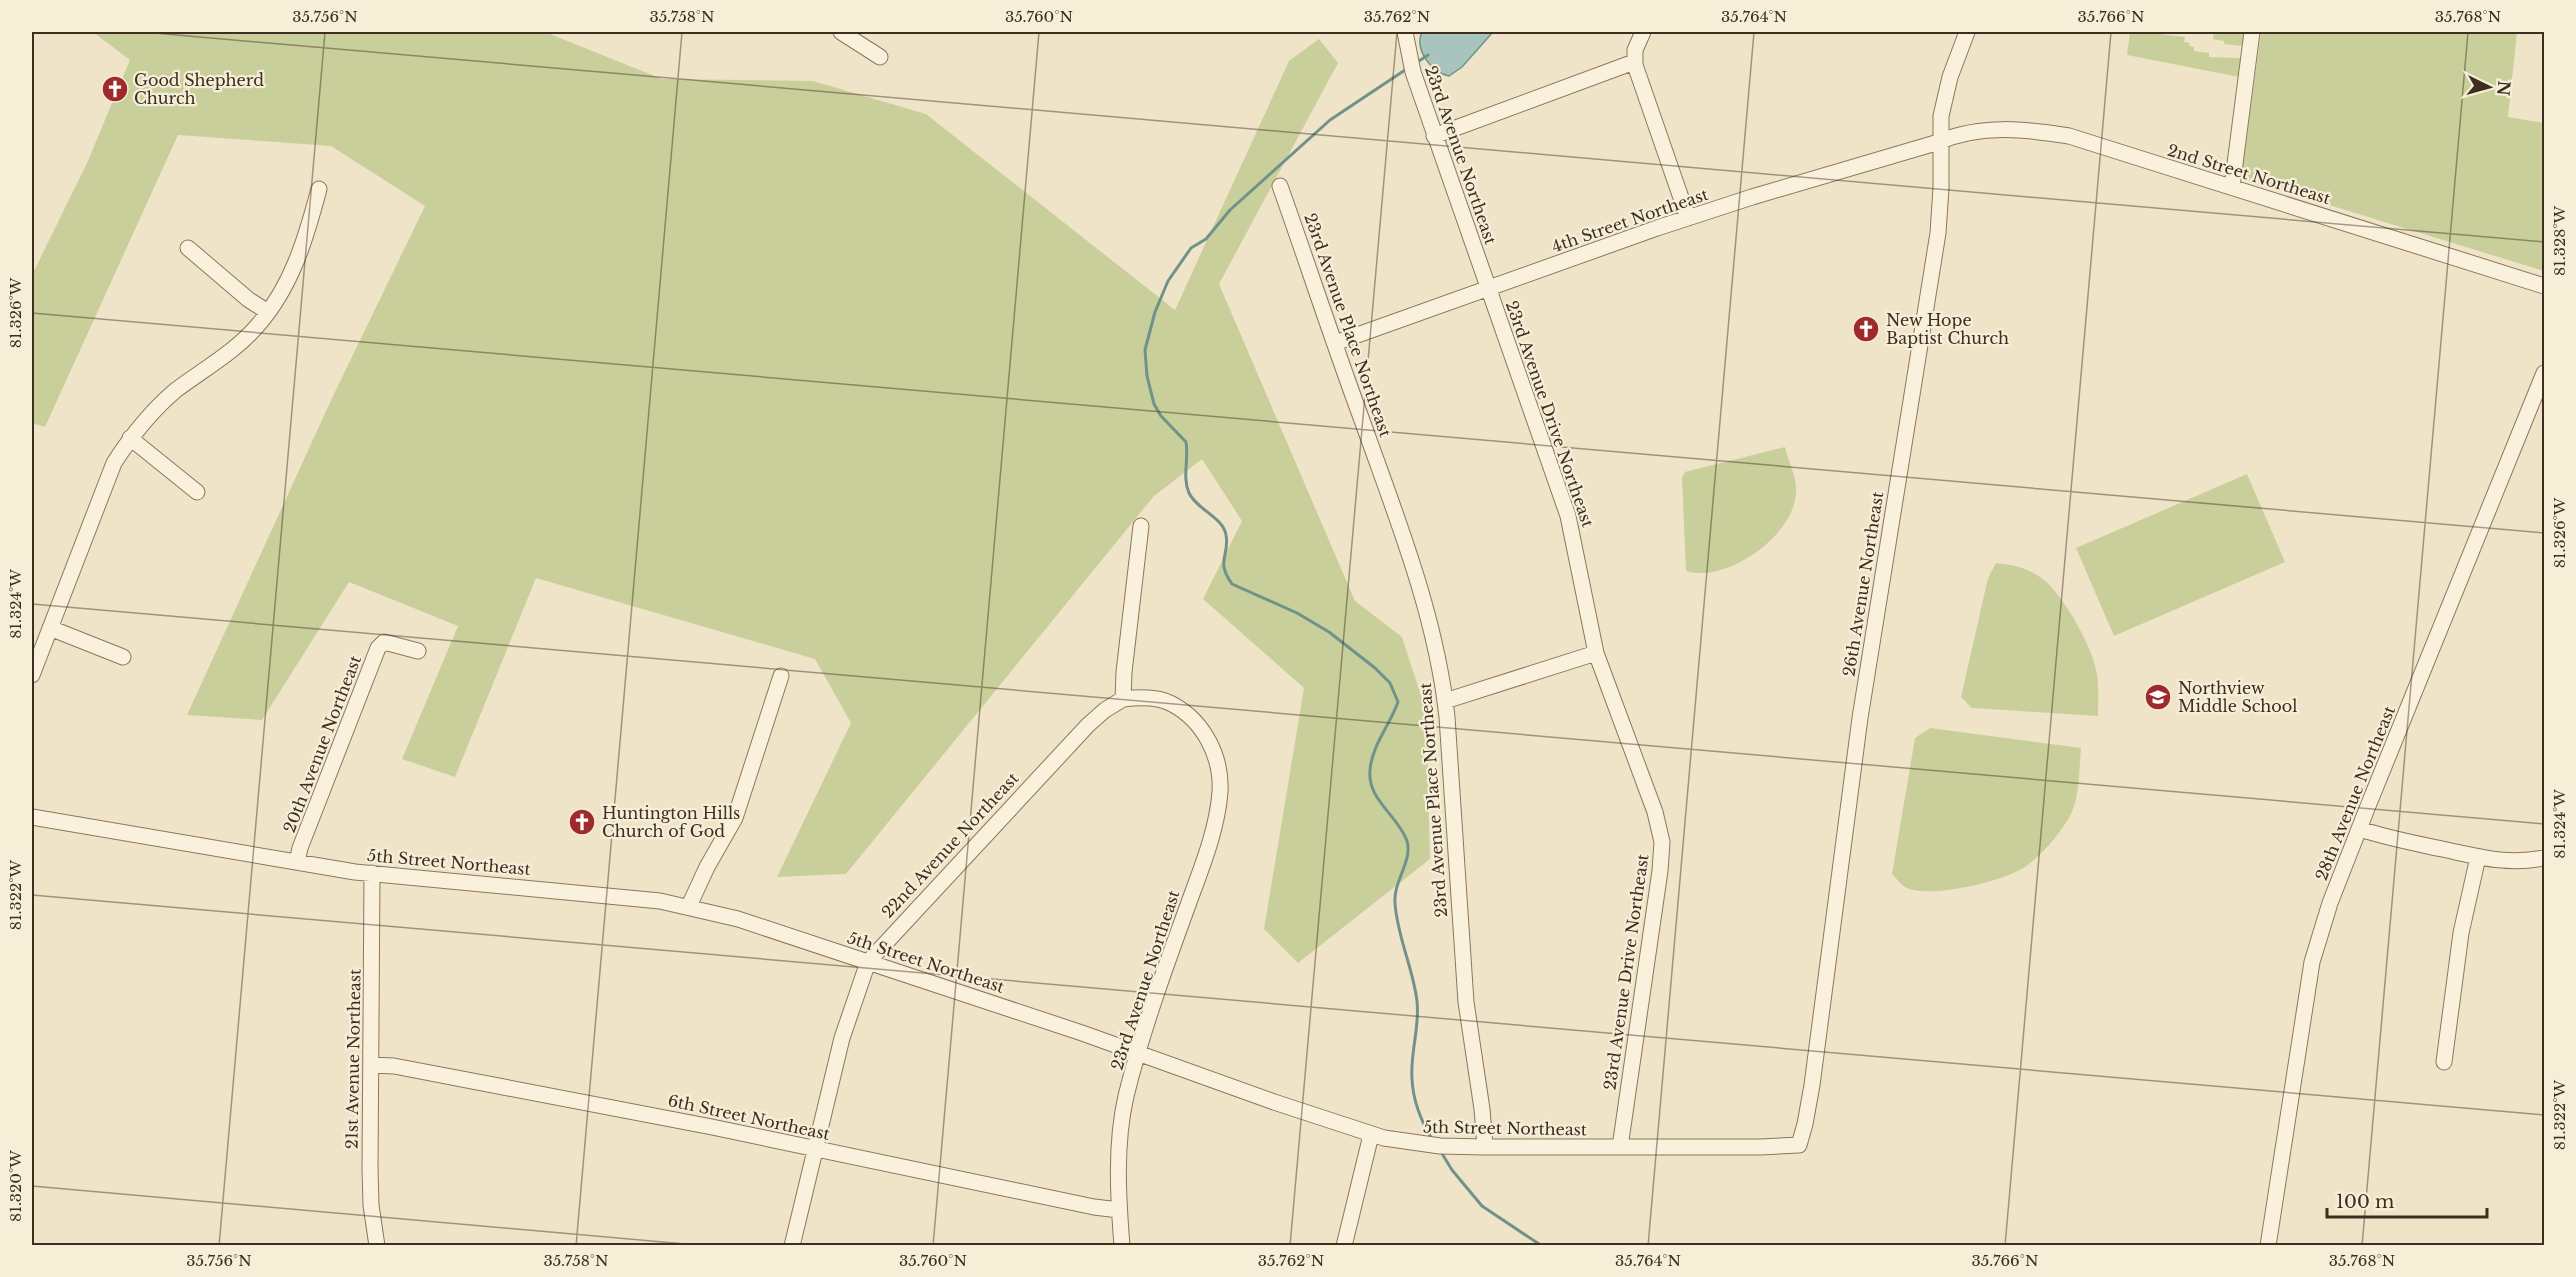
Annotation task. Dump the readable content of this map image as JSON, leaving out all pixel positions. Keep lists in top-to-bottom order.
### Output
{
  "streets": {
    "street": [
      "23rd Avenue Northeast",
      "2nd Street Northeast",
      "4th Street Northeast",
      "23rd Avenue Place Northeast",
      "23rd Avenue Drive Northeast",
      "26th Avenue Northeast",
      "20th Avenue Northeast",
      "28th Avenue Northeast",
      "22nd Avenue Northeast",
      "5th Street Northeast",
      "21st Avenue Northeast",
      "6th Street Northeast"
    ]
  },
  "crossings": [
    ["23rd Avenue Northeast", "4th Street Northeast"],
    ["23rd Avenue Northeast", "23rd Avenue Drive Northeast"],
    ["23rd Avenue Northeast", "22nd Avenue Northeast"],
    ["23rd Avenue Northeast", "5th Street Northeast"],
    ["23rd Avenue Northeast", "6th Street Northeast"],
    ["2nd Street Northeast", "4th Street Northeast"],
    ["2nd Street Northeast", "26th Avenue Northeast"],
    ["4th Street Northeast", "23rd Avenue Place Northeast"],
    ["4th Street Northeast", "23rd Avenue Drive Northeast"],
    ["4th Street Northeast", "26th Avenue Northeast"],
    ["23rd Avenue Place Northeast", "5th Street Northeast"],
    ["23rd Avenue Drive Northeast", "5th Street Northeast"],
    ["26th Avenue Northeast", "5th Street Northeast"],
    ["20th Avenue Northeast", "5th Street Northeast"],
    ["22nd Avenue Northeast", "5th Street Northeast"],
    ["22nd Avenue Northeast", "6th Street Northeast"],
    ["5th Street Northeast", "21st Avenue Northeast"],
    ["21st Avenue Northeast", "6th Street Northeast"]
  ],
  "places": {
    "church": ["Good Shepherd Church", "New Hope Baptist Church", "Huntington Hills Church of God"],
    "school or university": ["Northview Middle School"]
  },
  "scale_bar": "100 m",
  "north": "right",
  "coordinates": [
    "35.756°N",
    "35.758°N",
    "35.760°N",
    "35.762°N",
    "35.764°N",
    "35.766°N",
    "35.768°N",
    "81.328°W",
    "81.326°W",
    "81.324°W",
    "81.322°W",
    "81.320°W"
  ]
}
